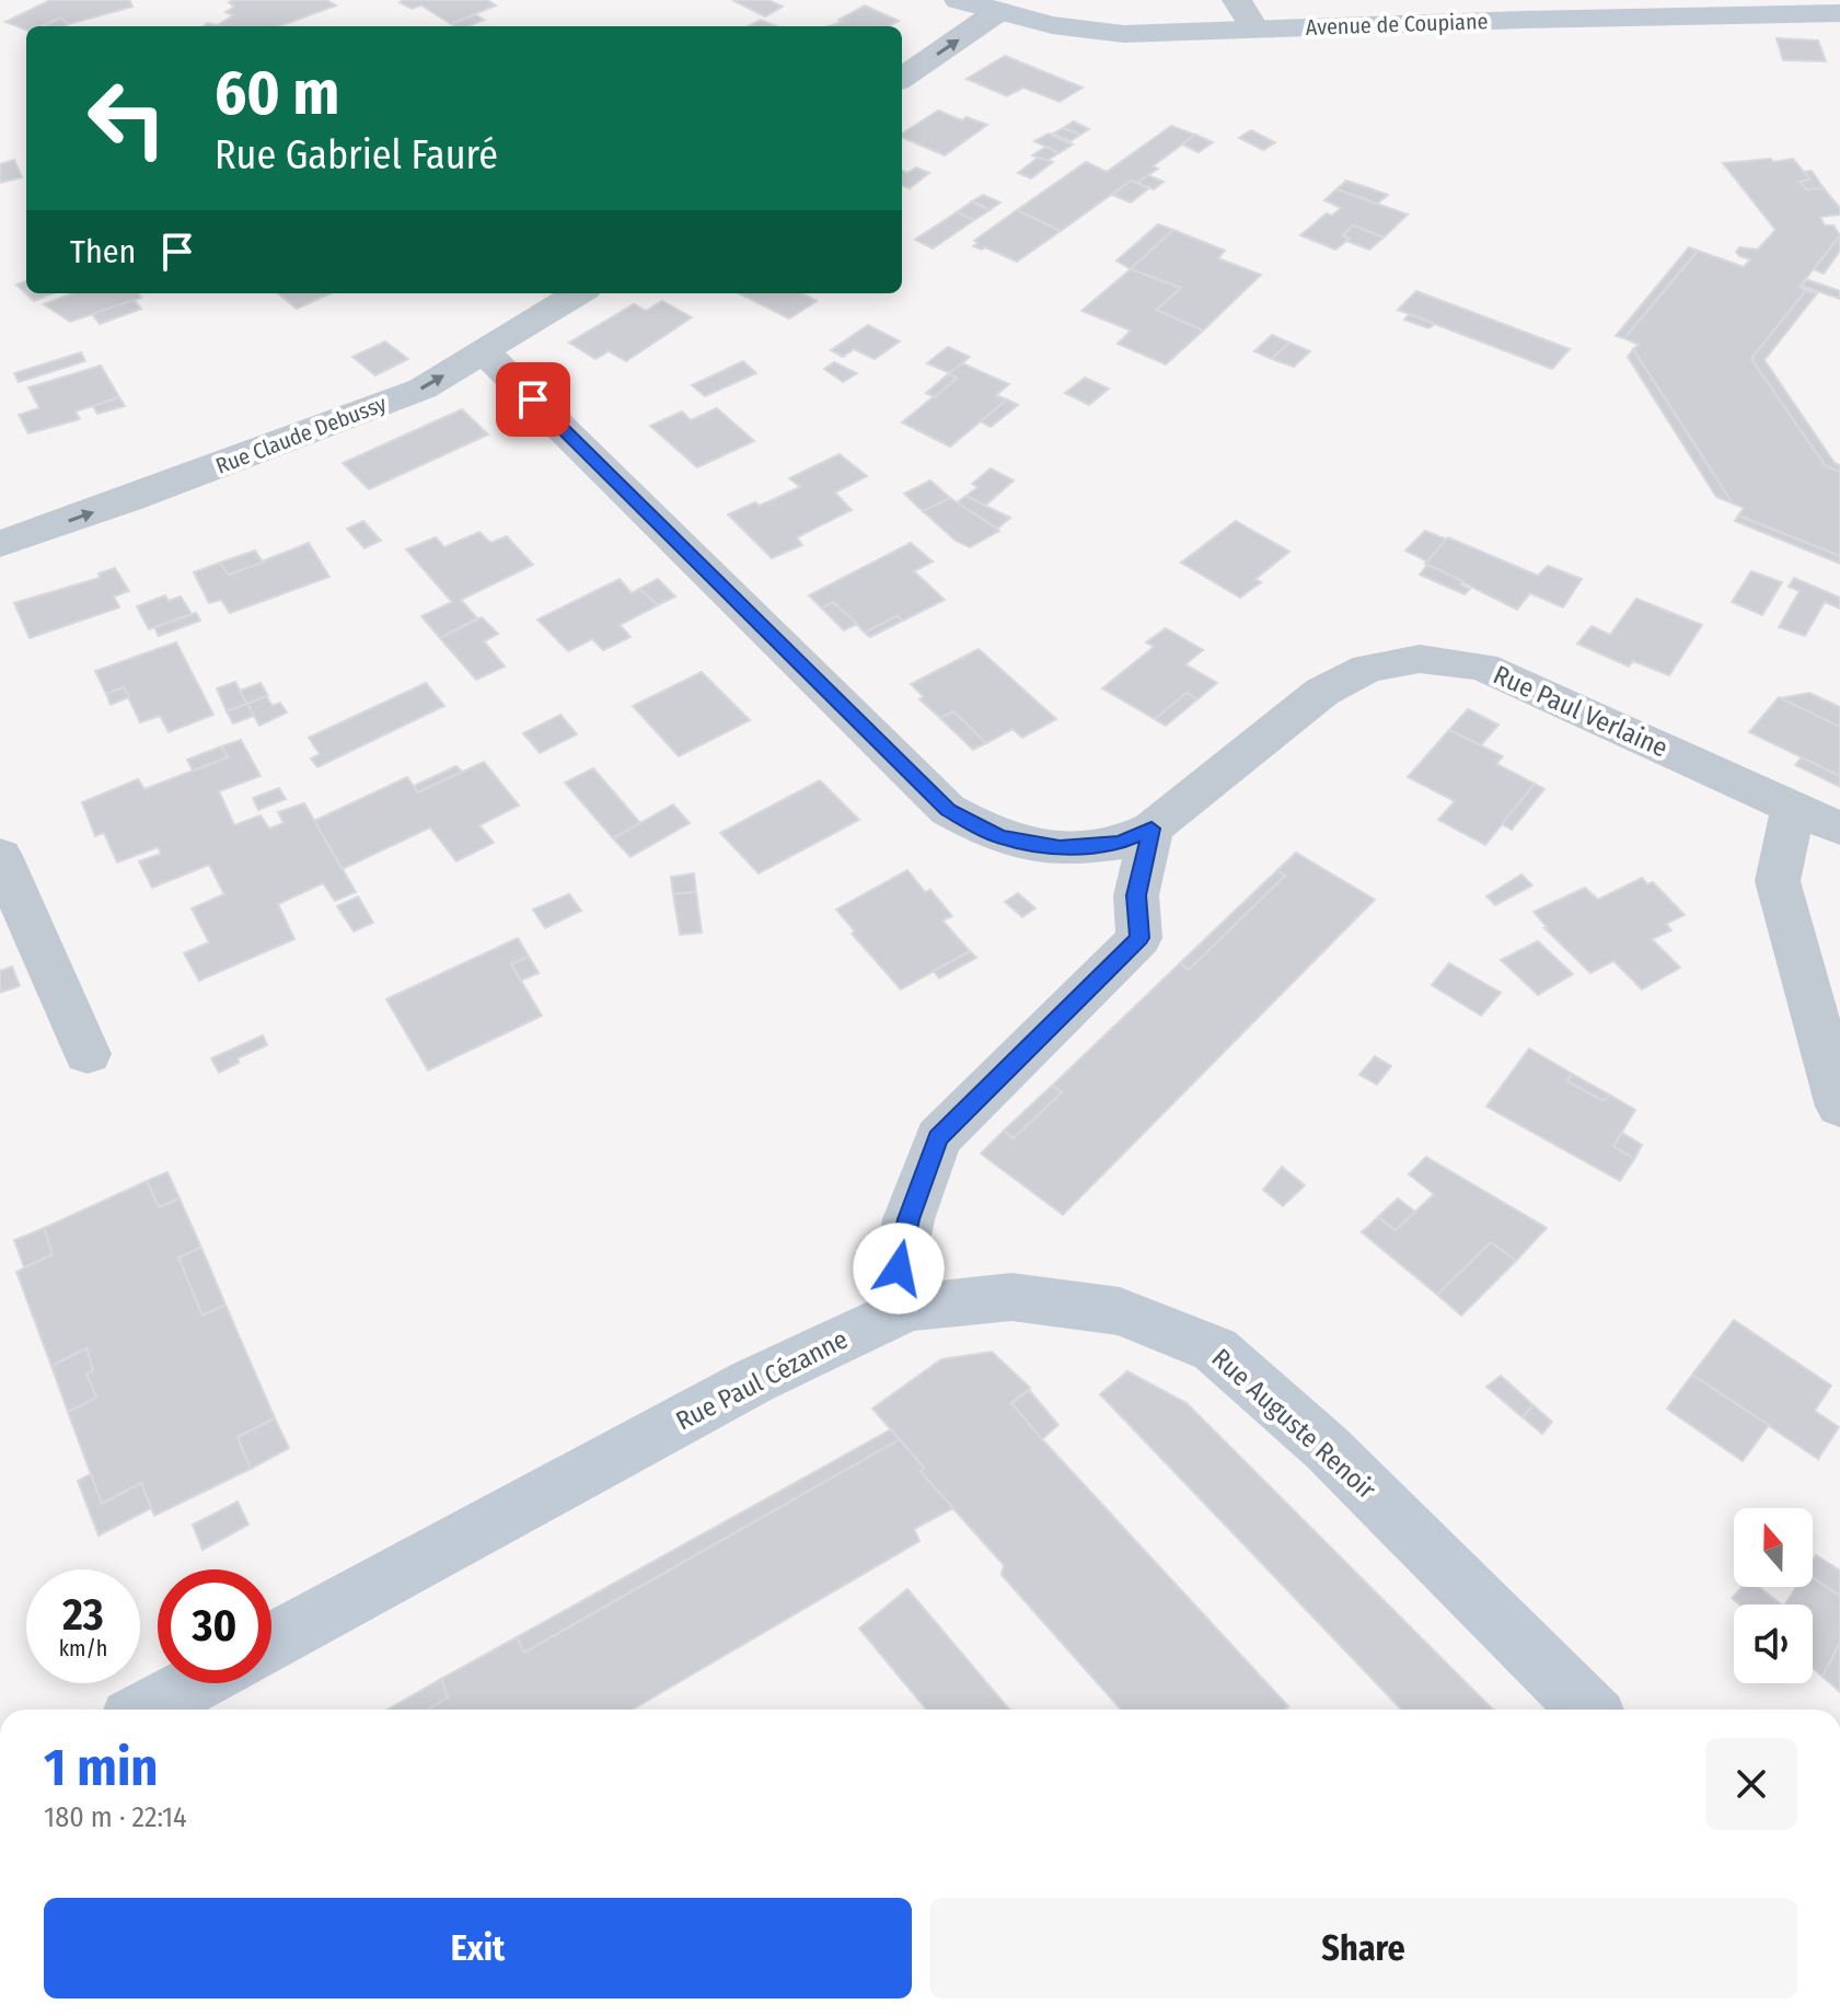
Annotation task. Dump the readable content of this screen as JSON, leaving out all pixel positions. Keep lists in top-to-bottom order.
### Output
{
  "streets": {
    "main road": ["Avenue de Coupiane", "Rue Paul Cézanne", "Rue Auguste Renoir"],
    "street": ["Rue Claude Debussy", "Rue Paul Verlaine"]
  },
  "crossings": [
    ["Rue Claude Debussy", "Rue Paul Verlaine"],
    ["Rue Paul Cézanne", "Rue Auguste Renoir"]
  ],
  "one_way": ["Rue Claude Debussy"],
  "north": "top",
  "page": {
    "turn": ["60 m", "Rue Gabriel Fauré"],
    "then": "Then",
    "speed": "23 km/h",
    "limit": "30",
    "heading": ["1 min", "180 m · 22:14"],
    "buttons": ["Exit", "Share"]
  }
}
